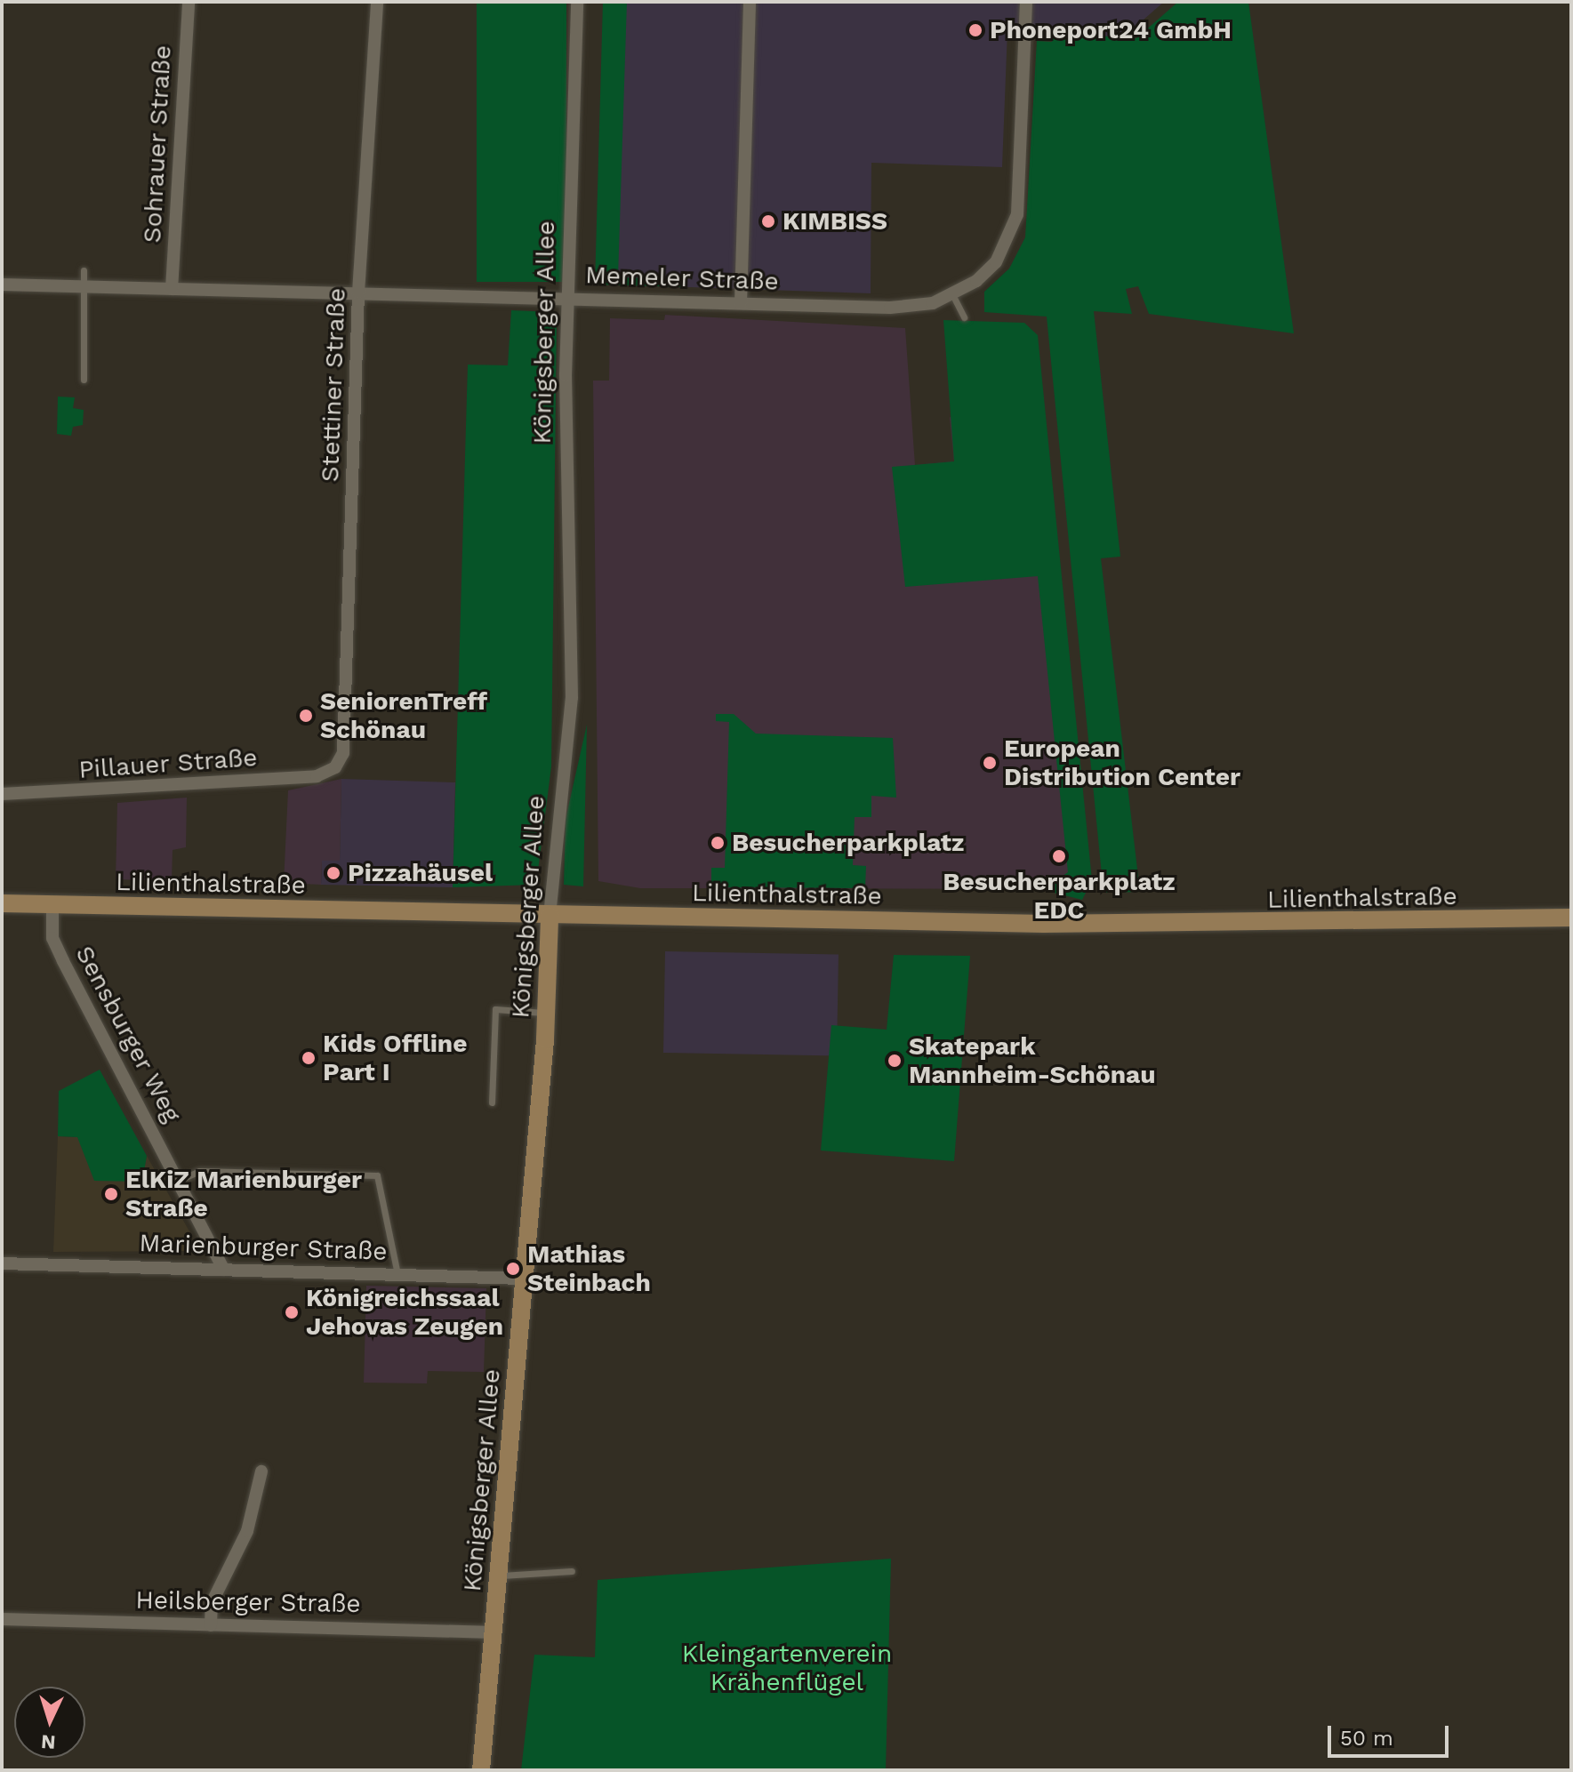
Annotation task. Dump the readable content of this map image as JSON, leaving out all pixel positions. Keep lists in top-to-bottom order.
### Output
{
  "streets": {
    "street": [
      "Sohrauer Straße",
      "Memeler Straße",
      "Königsberger Allee",
      "Stettiner Straße",
      "Pillauer Straße",
      "Lilienthalstraße",
      "Sensburger Weg",
      "Marienburger Straße",
      "Heilsberger Straße"
    ]
  },
  "crossings": [
    ["Sohrauer Straße", "Memeler Straße"],
    ["Memeler Straße", "Königsberger Allee"],
    ["Memeler Straße", "Stettiner Straße"],
    ["Königsberger Allee", "Lilienthalstraße"],
    ["Königsberger Allee", "Marienburger Straße"],
    ["Königsberger Allee", "Heilsberger Straße"],
    ["Stettiner Straße", "Pillauer Straße"],
    ["Lilienthalstraße", "Sensburger Weg"],
    ["Sensburger Weg", "Marienburger Straße"]
  ],
  "parks": ["Kleingartenverein Krähenflügel"],
  "places": [
    "Phoneport24 GmbH",
    "KIMBISS",
    "SeniorenTreff Schönau",
    "European Distribution Center",
    "Besucherparkplatz",
    "Besucherparkplatz EDC",
    "Pizzahäusel",
    "Kids Offline Part I",
    "Skatepark Mannheim-Schönau",
    "ElKiZ Marienburger Straße",
    "Mathias Steinbach",
    "Königreichssaal Jehovas Zeugen"
  ],
  "scale_bar": "50 m",
  "north": "bottom"
}
